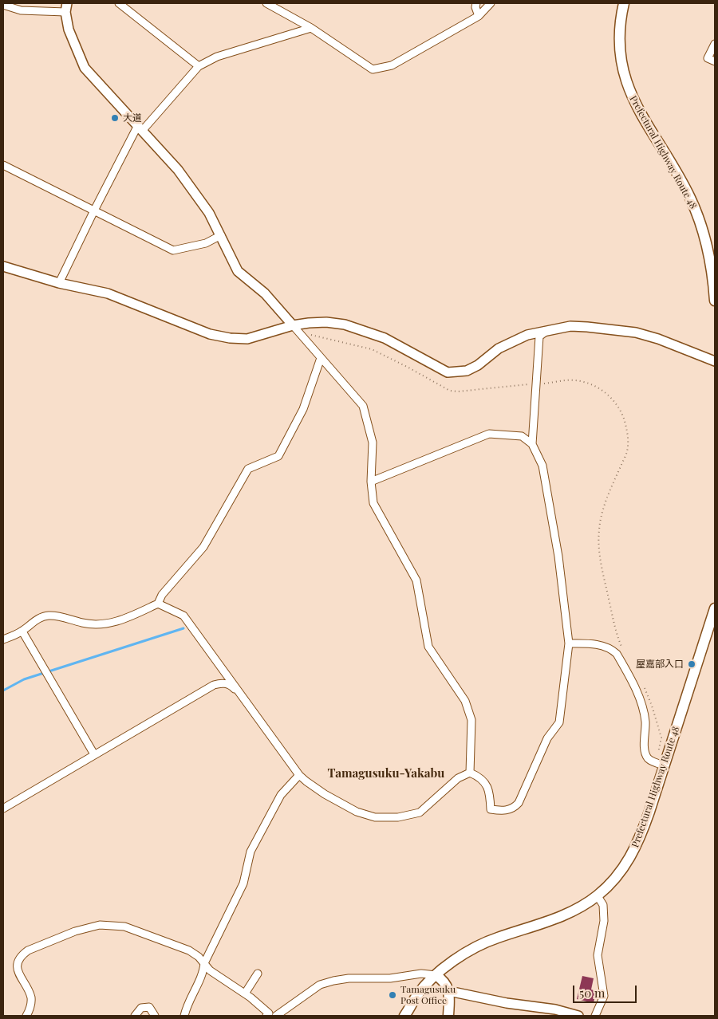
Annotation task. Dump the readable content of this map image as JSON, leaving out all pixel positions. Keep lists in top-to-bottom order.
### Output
{
  "streets": {
    "main road": ["Prefectural Highway Route 48"]
  },
  "districts": ["Tamagusuku-Yakabu"],
  "places": ["大道", "屋嘉部入口", "Tamagusuku Post Office"],
  "scale_bar": "50 m"
}
